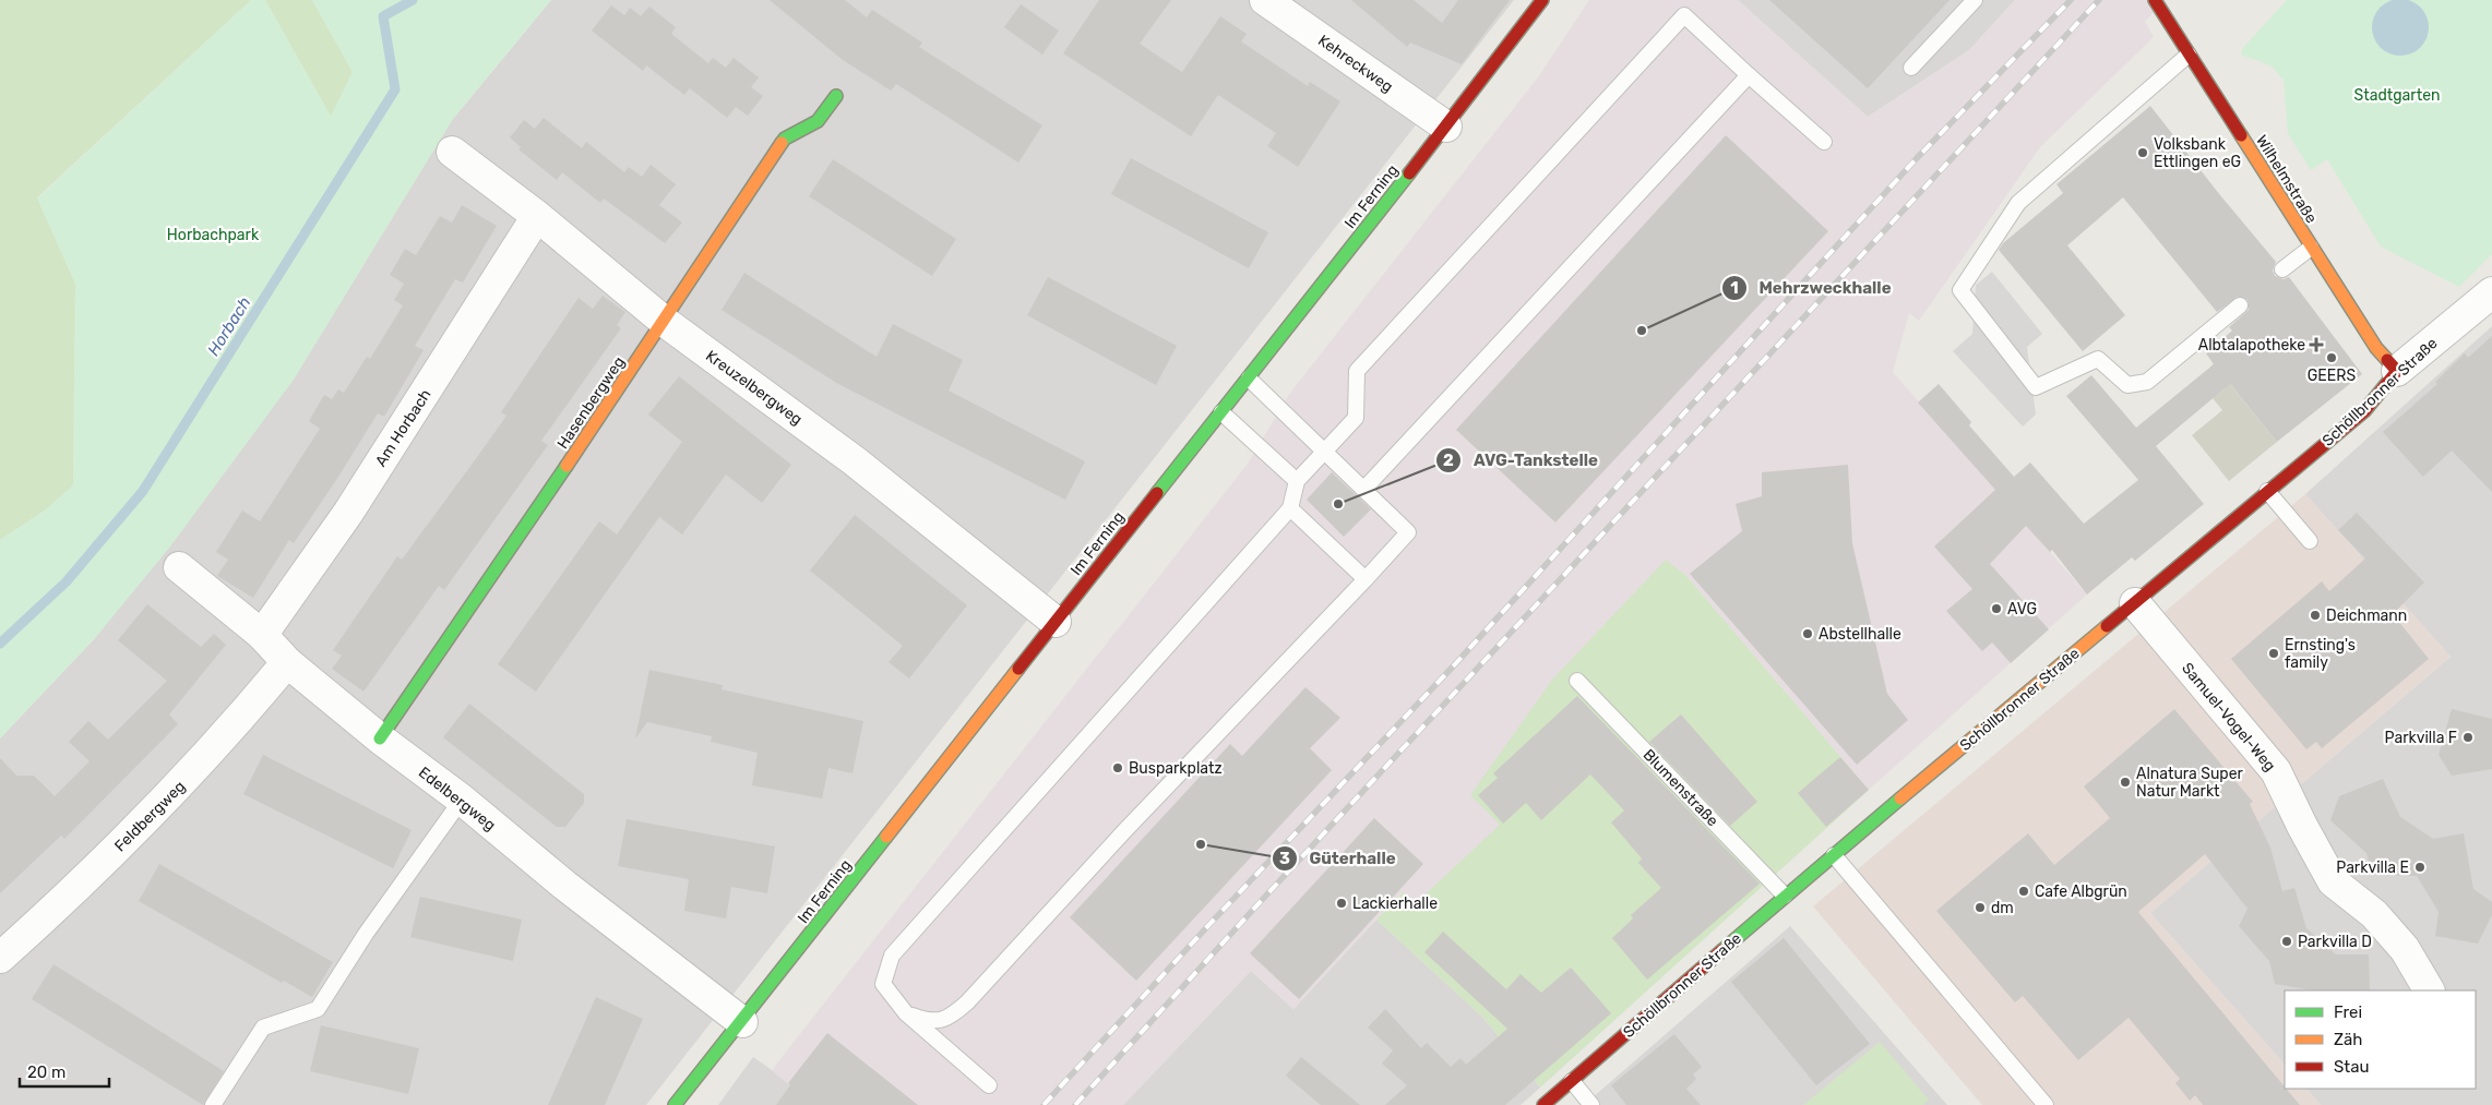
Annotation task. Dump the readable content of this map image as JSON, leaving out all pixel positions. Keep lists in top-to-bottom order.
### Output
{
  "streets": {
    "street": [
      "Kehreckweg",
      "Wilhelmstraße",
      "Im Ferning",
      "Kreuzelbergweg",
      "Schöllbronner Straße",
      "Hasenbergweg",
      "Am Horbach",
      "Samuel-Vogel-Weg",
      "Edelbergweg",
      "Feldbergweg"
    ],
    "lane": ["Blumenstraße"]
  },
  "crossings": [
    ["Kehreckweg", "Im Ferning"],
    ["Wilhelmstraße", "Schöllbronner Straße"],
    ["Im Ferning", "Kreuzelbergweg"],
    ["Im Ferning", "Edelbergweg"],
    ["Kreuzelbergweg", "Hasenbergweg"],
    ["Kreuzelbergweg", "Am Horbach"],
    ["Schöllbronner Straße", "Samuel-Vogel-Weg"],
    ["Schöllbronner Straße", "Blumenstraße"],
    ["Hasenbergweg", "Edelbergweg"],
    ["Am Horbach", "Edelbergweg"],
    ["Edelbergweg", "Feldbergweg"]
  ],
  "water": ["Horbach"],
  "parks": ["Stadtgarten", "Horbachpark"],
  "places": {
    "other": [
      "Volksbank Ettlingen eG",
      "Mehrzweckhalle",
      "GEERS",
      "AVG-Tankstelle",
      "AVG",
      "Deichmann",
      "Abstellhalle",
      "Ernsting's family",
      "Parkvilla F",
      "Busparkplatz",
      "Alnatura Super Natur Markt",
      "Güterhalle",
      "Parkvilla E",
      "Cafe Albgrün",
      "Lackierhalle",
      "dm",
      "Parkvilla D"
    ],
    "health": ["Albtalapotheke"]
  },
  "legend": ["Frei", "Zäh", "Stau"],
  "scale_bar": "20 m"
}
